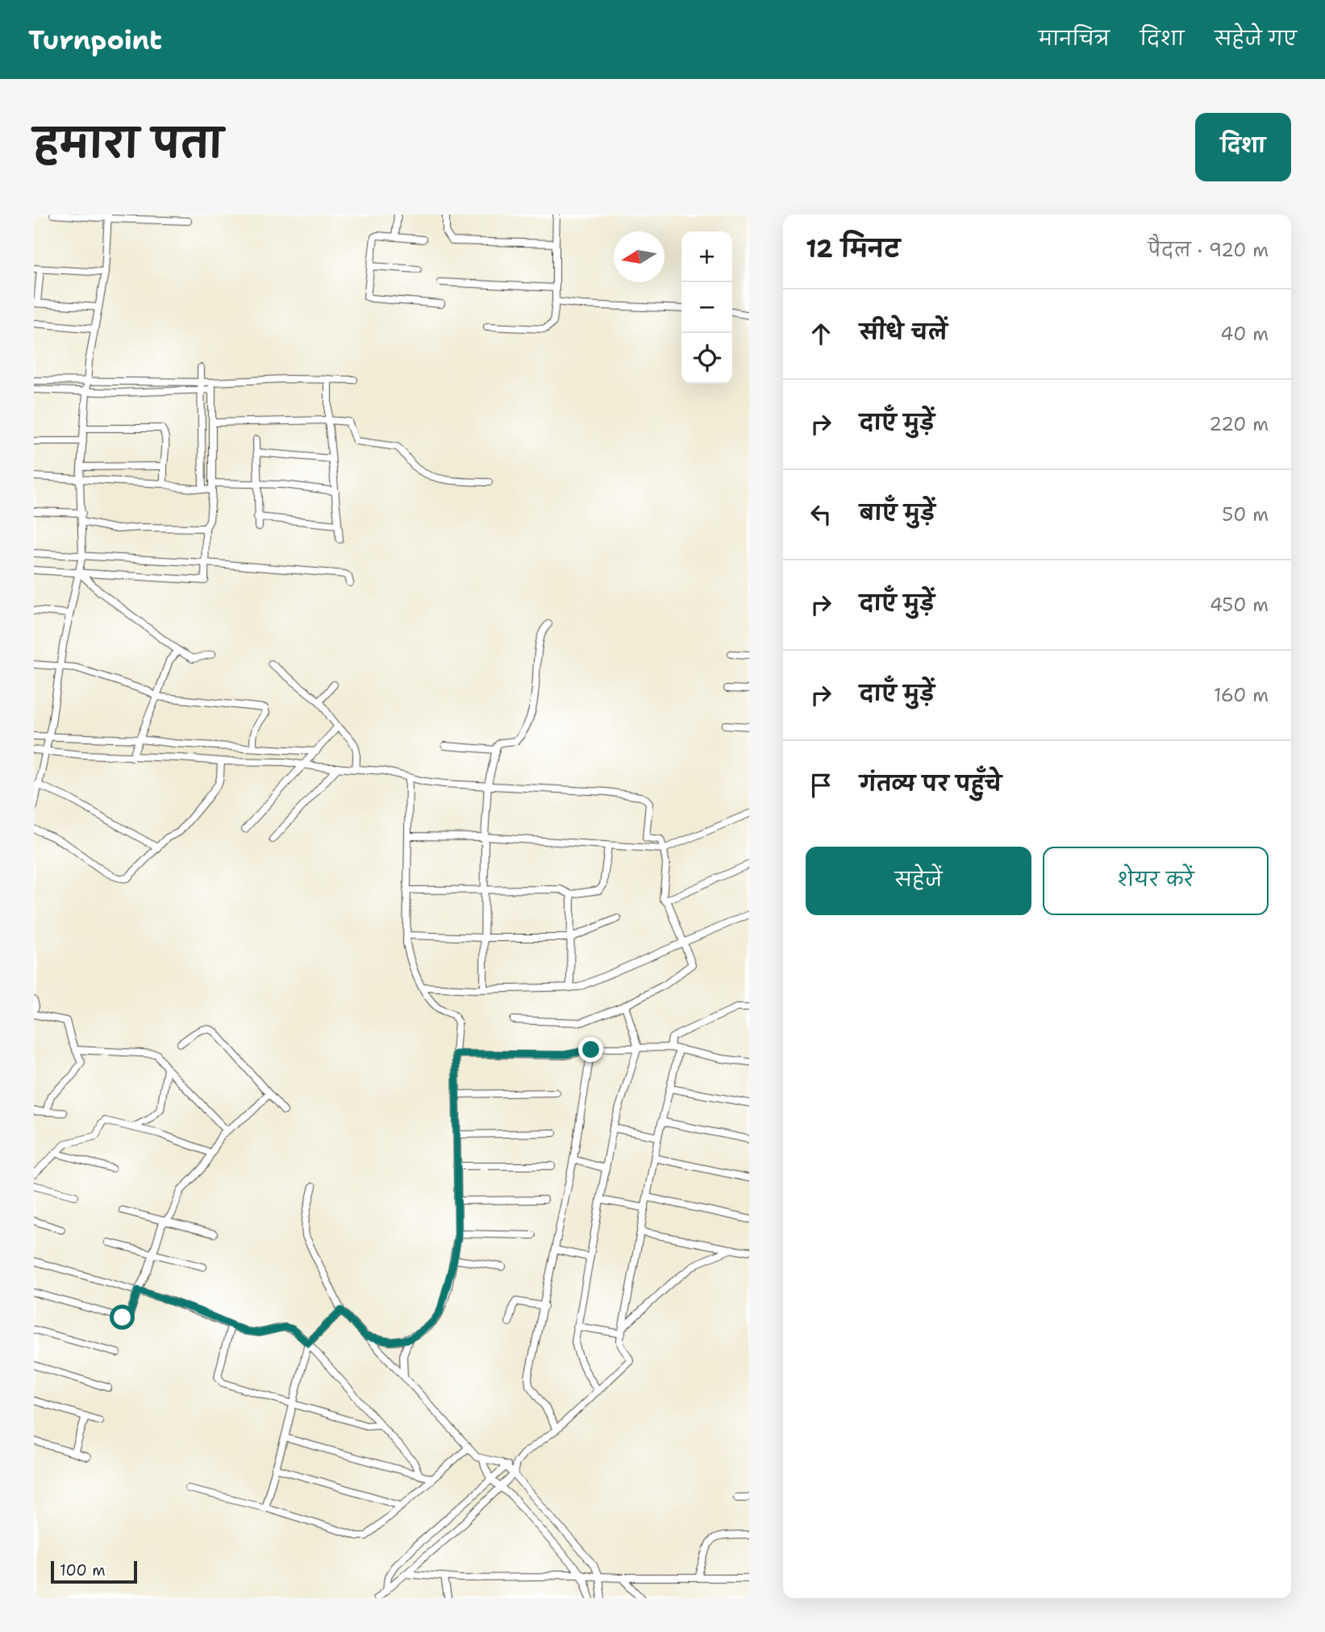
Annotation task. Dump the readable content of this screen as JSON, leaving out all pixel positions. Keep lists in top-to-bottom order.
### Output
{
  "scale_bar": "100 m",
  "north": "left",
  "page": {
    "header": "Turnpoint",
    "nav": ["मानचित्र", "दिशा", "सहेजे गए"],
    "title": "हमारा पता",
    "buttons": [
      "दिशा",
      ["सहेजें", "शेयर करें"]
    ],
    "heading": ["12 मिनट", "पैदल · 920 m"],
    "map_buttons": ["+", "−"],
    "list": [
      ["सीधे चलें", "40 m"],
      ["दाएँ मुड़ें", "220 m"],
      ["बाएँ मुड़ें", "50 m"],
      ["दाएँ मुड़ें", "450 m"],
      ["दाएँ मुड़ें", "160 m"],
      "गंतव्य पर पहुँचे"
    ],
    "scale": "100 m"
  }
}
